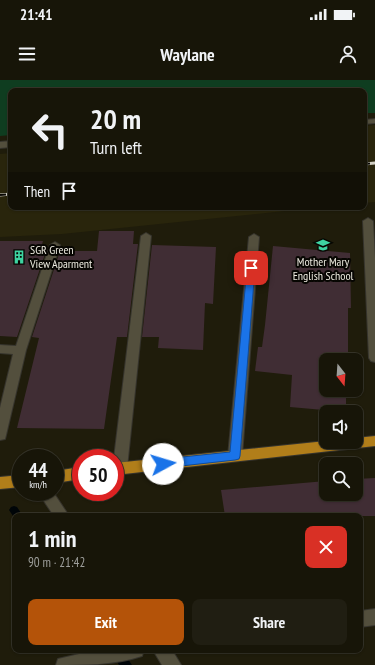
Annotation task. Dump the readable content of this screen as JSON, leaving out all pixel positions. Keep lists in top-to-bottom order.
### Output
{
  "places": {
    "school or university": ["Mother Mary English School"],
    "building": ["SGR Green View Aparment"]
  },
  "north": "bottom",
  "page": {
    "status": "21:41",
    "header": "Waylane",
    "turn": ["20 m", "Turn left"],
    "then": "Then",
    "speed": "44 km/h",
    "limit": "50",
    "heading": ["1 min", "90 m · 21:42"],
    "buttons": ["Exit", "Share"]
  }
}
